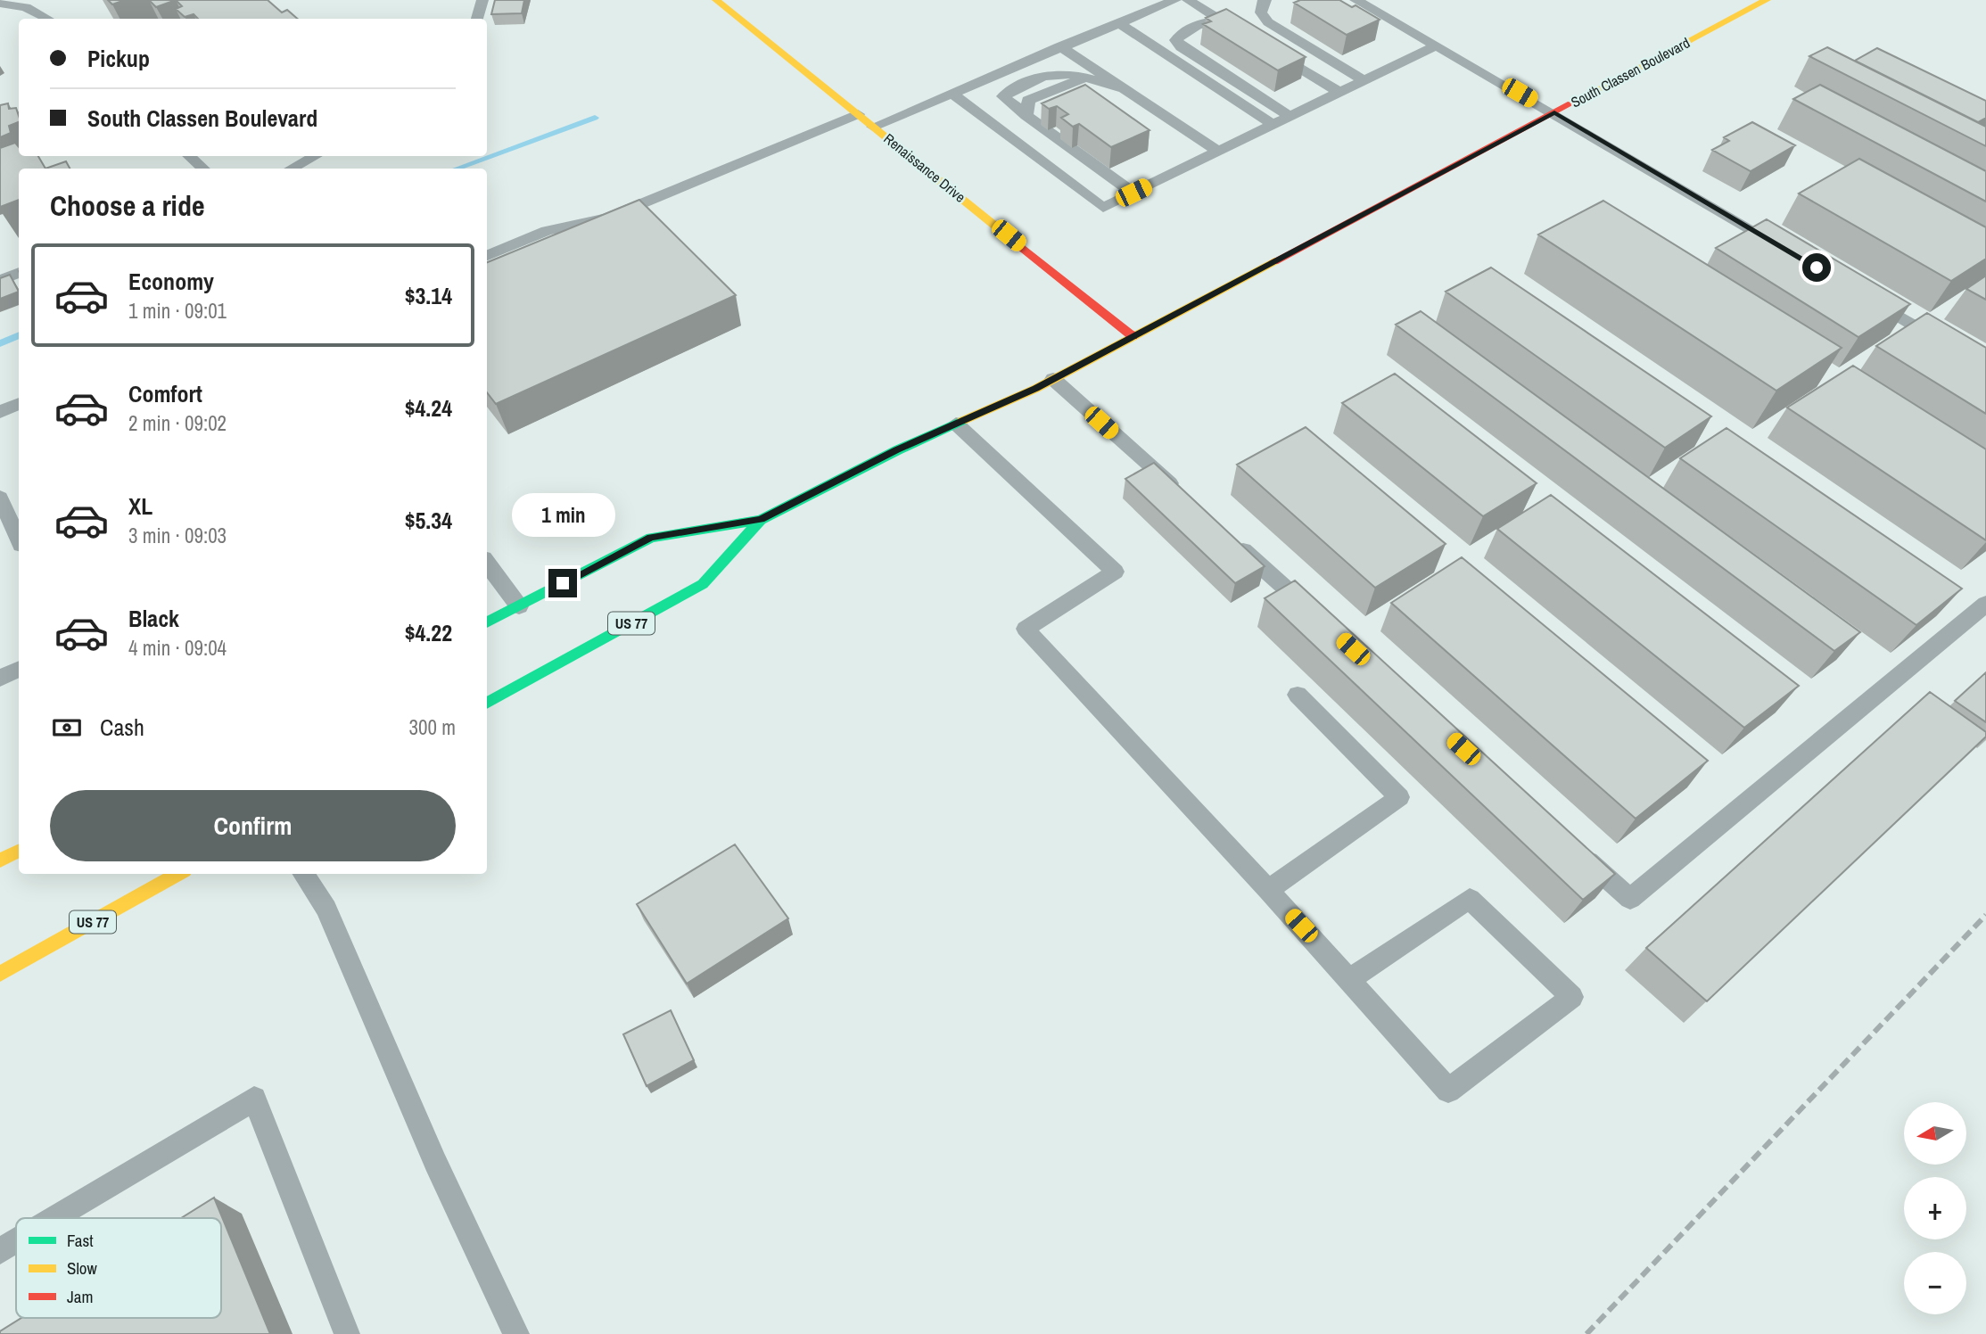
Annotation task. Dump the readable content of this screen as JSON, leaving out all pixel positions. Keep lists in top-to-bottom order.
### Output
{
  "streets": {
    "main road": ["South Classen Boulevard", "Renaissance Drive", "US 77"]
  },
  "crossings": [
    ["South Classen Boulevard", "Renaissance Drive"]
  ],
  "legend": ["Fast", "Slow", "Jam"],
  "north": "left",
  "page": {
    "banner": ["Pickup", "South Classen Boulevard"],
    "heading": "Choose a ride",
    "list": [
      {
        "name": "Economy",
        "note": "1 min · 09:01",
        "value": "$3.14"
      },
      {
        "name": "Comfort",
        "note": "2 min · 09:02",
        "value": "$4.24"
      },
      {
        "name": "XL",
        "note": "3 min · 09:03",
        "value": "$5.34"
      },
      {
        "name": "Black",
        "note": "4 min · 09:04",
        "value": "$4.22"
      }
    ],
    "bubble": "1 min",
    "pay": ["Cash", "300 m"],
    "buttons": "Confirm",
    "map_buttons": ["+", "−"]
  }
}
